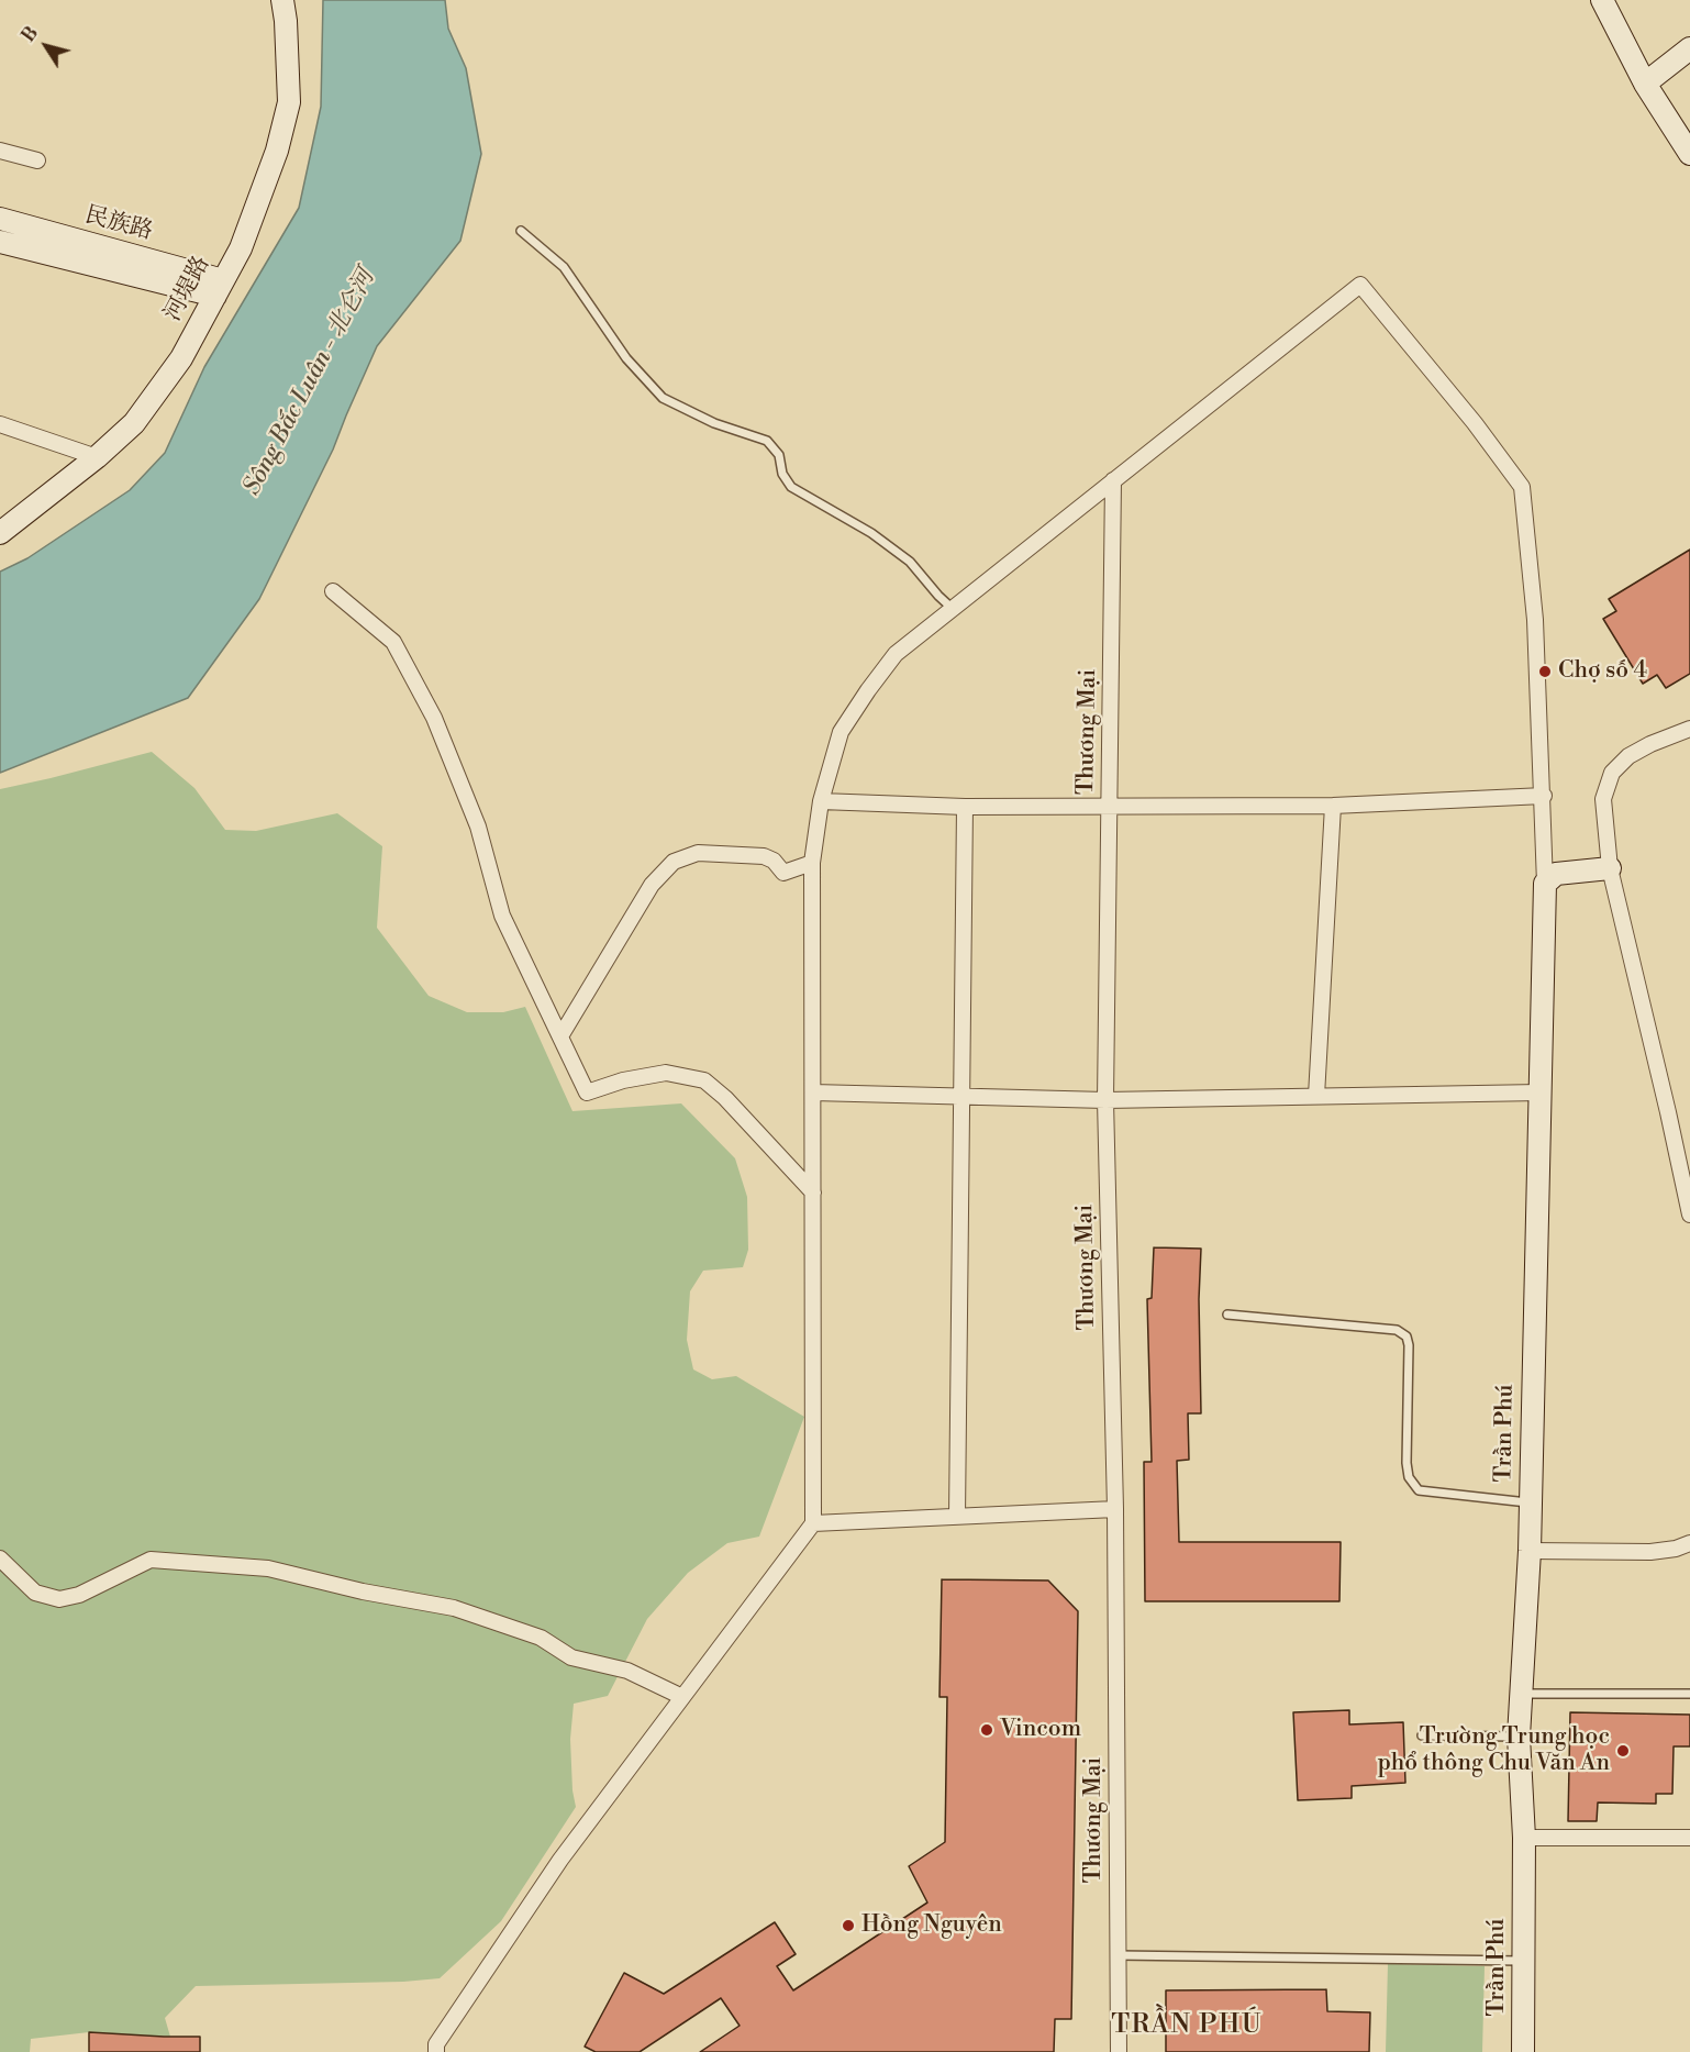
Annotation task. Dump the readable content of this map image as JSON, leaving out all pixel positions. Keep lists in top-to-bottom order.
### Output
{
  "streets": {
    "street": [
      "民族路",
      "河堤路",
      "Thương Mại",
      "Trần Phú"
    ]
  },
  "crossings": [
    ["民族路", "河堤路"]
  ],
  "districts": ["TRẦN PHÚ"],
  "water": ["Sông Bắc Luân - 北仑河"],
  "places": [
    "Chợ số 4",
    "Vincom",
    "Trường Trung học phổ thông Chu Văn An",
    "Hồng Nguyên"
  ],
  "north": "top left"
}
